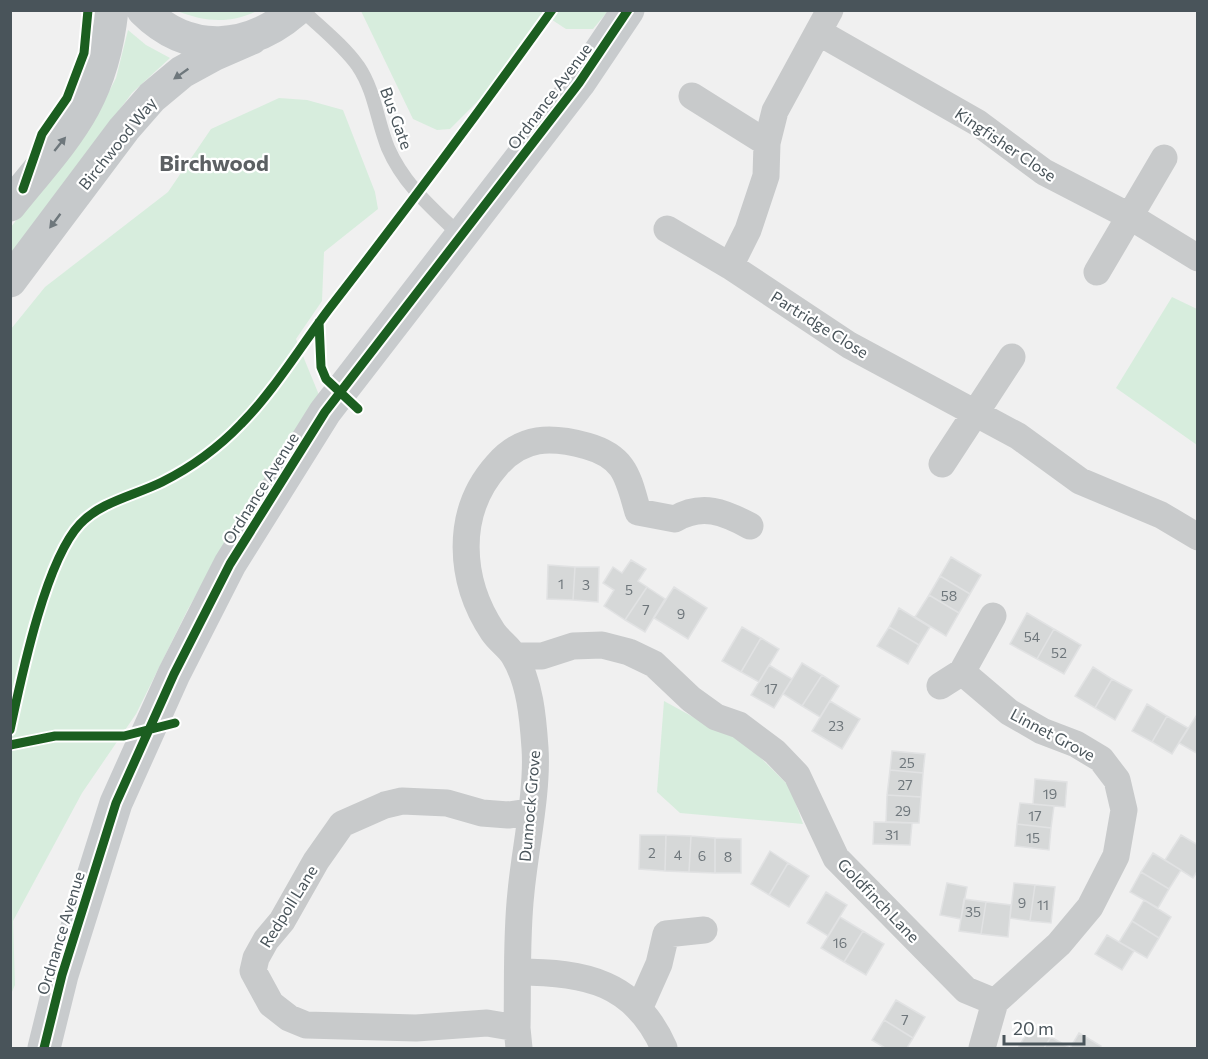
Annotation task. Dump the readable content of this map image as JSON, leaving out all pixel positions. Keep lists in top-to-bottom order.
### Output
{
  "streets": {
    "main road": ["Birchwood Way"],
    "street": [
      "Ordnance Avenue",
      "Kingfisher Close",
      "Partridge Close",
      "Linnet Grove",
      "Dunnock Grove",
      "Goldfinch Lane",
      "Redpoll Lane"
    ],
    "lane": ["Bus Gate"]
  },
  "crossings": [
    ["Ordnance Avenue", "Bus Gate"],
    ["Linnet Grove", "Goldfinch Lane"],
    ["Dunnock Grove", "Goldfinch Lane"],
    ["Dunnock Grove", "Redpoll Lane"]
  ],
  "districts": ["Birchwood"],
  "house_numbers": [
    "1",
    "3",
    "5",
    "58",
    "7",
    "9",
    "54",
    "52",
    "17",
    "23",
    "25",
    "27",
    "19",
    "29",
    "17",
    "31",
    "15",
    "2",
    "4",
    "6",
    "8",
    "9",
    "11",
    "35",
    "16",
    "7"
  ],
  "scale_bar": "20 m"
}
